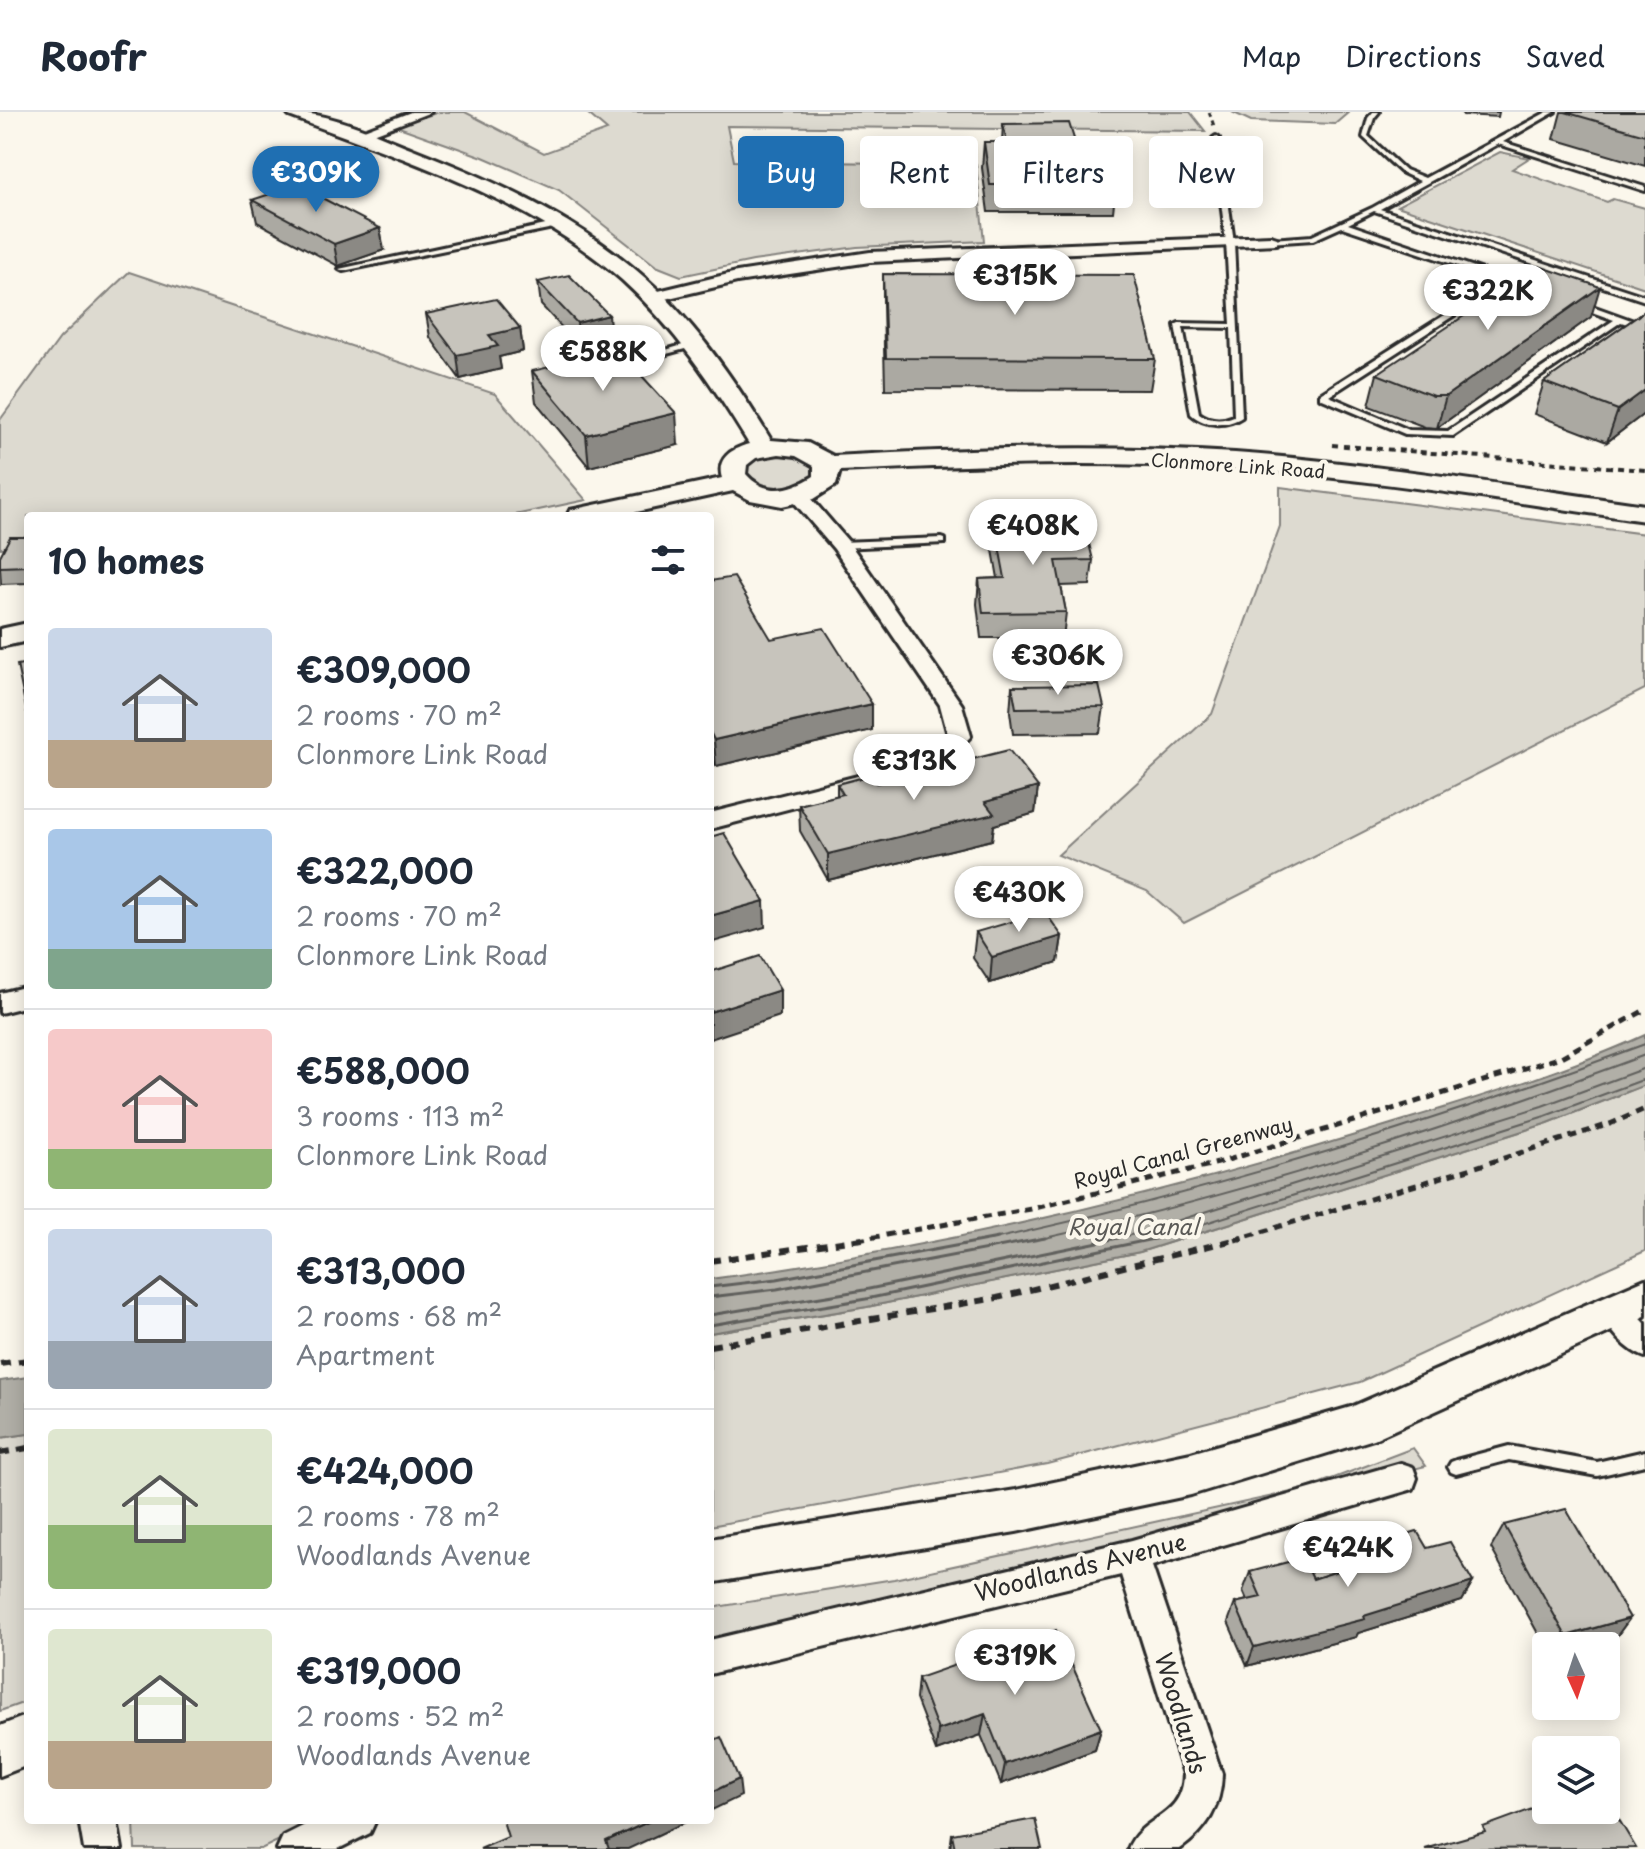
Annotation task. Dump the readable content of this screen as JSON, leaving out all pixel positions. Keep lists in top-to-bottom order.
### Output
{
  "streets": {
    "main road": ["Clonmore Link Road"],
    "street": ["Woodlands Avenue", "Woodlands"],
    "path": ["Royal Canal Greenway"]
  },
  "crossings": [
    ["Woodlands Avenue", "Woodlands"]
  ],
  "water": ["Royal Canal"],
  "north": "bottom",
  "page": {
    "header": "Roofr",
    "nav": ["Map", "Directions", "Saved"],
    "chip": [
      "Buy",
      "Rent",
      "Filters",
      "New"
    ],
    "price": [
      "€309K",
      "€315K",
      "€322K",
      "€588K",
      "€408K",
      "€306K",
      "€313K",
      "€430K",
      "€424K",
      "€319K"
    ],
    "heading": "10 homes",
    "list": [
      {
        "name": "€309,000",
        "note": "2 rooms · 70 m² · Clonmore Link Road"
      },
      {
        "name": "€322,000",
        "note": "2 rooms · 70 m² · Clonmore Link Road"
      },
      {
        "name": "€588,000",
        "note": "3 rooms · 113 m² · Clonmore Link Road"
      },
      {
        "name": "€313,000",
        "note": "2 rooms · 68 m² · Apartment"
      },
      {
        "name": "€424,000",
        "note": "2 rooms · 78 m² · Woodlands Avenue"
      },
      {
        "name": "€319,000",
        "note": "2 rooms · 52 m² · Woodlands Avenue"
      }
    ]
  }
}
